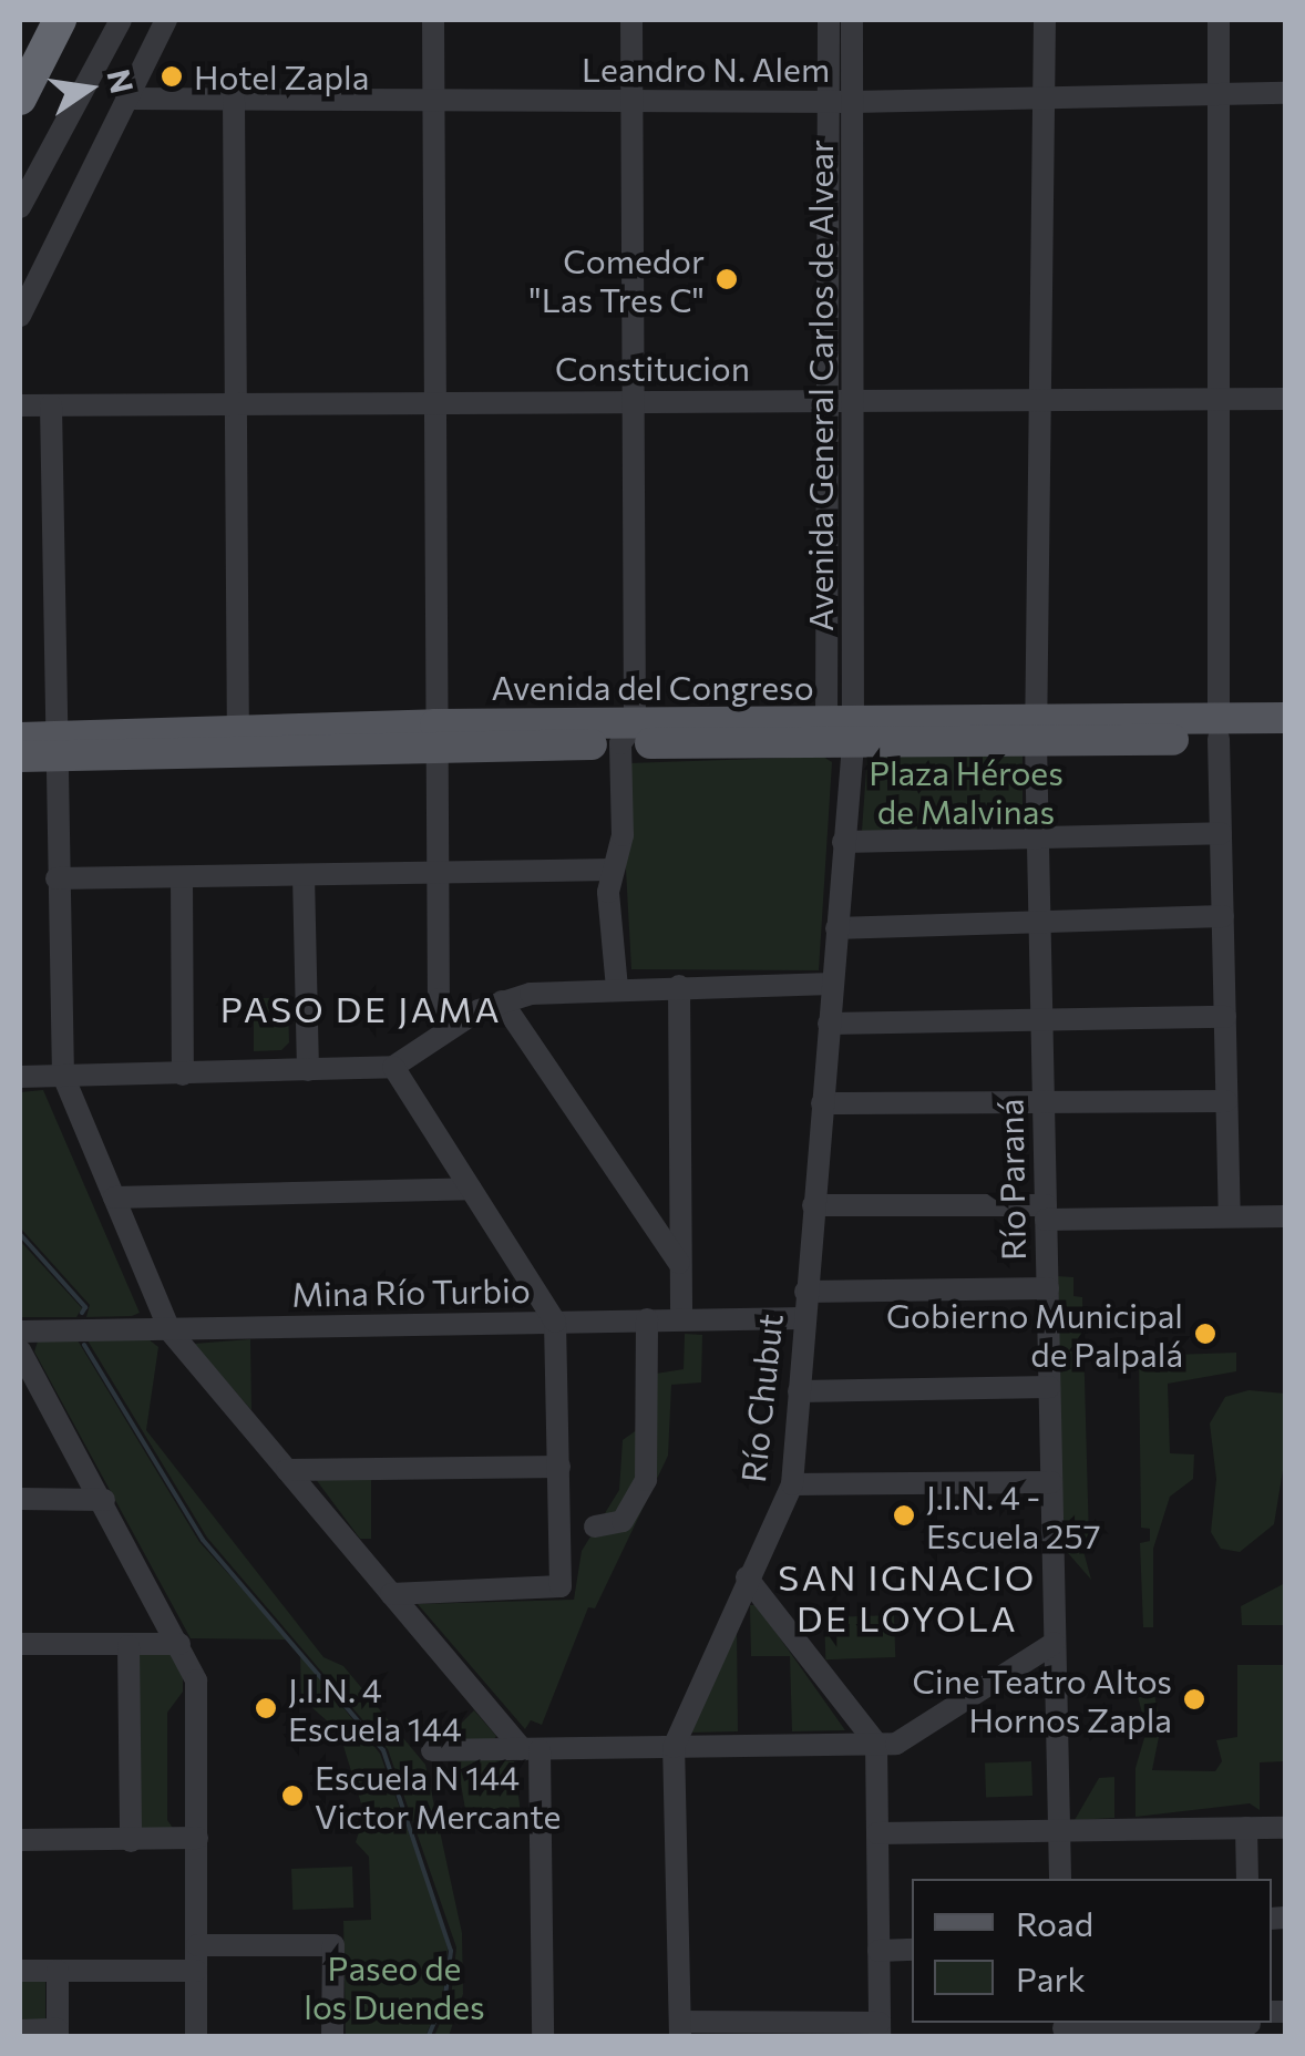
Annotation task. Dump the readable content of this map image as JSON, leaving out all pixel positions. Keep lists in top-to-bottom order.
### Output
{
  "streets": {
    "main road": ["Avenida del Congreso"],
    "street": [
      "Leandro N. Alem",
      "Constitucion",
      "Avenida General Carlos de Alvear",
      "Río Paraná",
      "Mina Río Turbio",
      "Río Chubut"
    ]
  },
  "crossings": [
    ["Leandro N. Alem", "Avenida General Carlos de Alvear"],
    ["Leandro N. Alem", "Río Paraná"],
    ["Constitucion", "Avenida General Carlos de Alvear"],
    ["Constitucion", "Río Paraná"],
    ["Avenida General Carlos de Alvear", "Avenida del Congreso"],
    ["Avenida General Carlos de Alvear", "Río Chubut"],
    ["Avenida del Congreso", "Río Paraná"],
    ["Avenida del Congreso", "Río Chubut"],
    ["Mina Río Turbio", "Río Chubut"]
  ],
  "districts": ["PASO DE JAMA", "SAN IGNACIO DE LOYOLA"],
  "parks": ["Plaza Héroes de Malvinas", "Paseo de los Duendes"],
  "places": [
    "Hotel Zapla",
    "Comedor \"Las Tres C\"",
    "Gobierno Municipal de Palpalá",
    "J.I.N. 4 - Escuela 257",
    "Cine Teatro Altos Hornos Zapla",
    "J.I.N. 4 Escuela 144",
    "Escuela N 144 Victor Mercante"
  ],
  "legend": ["Road", "Park"],
  "north": "right"
}
